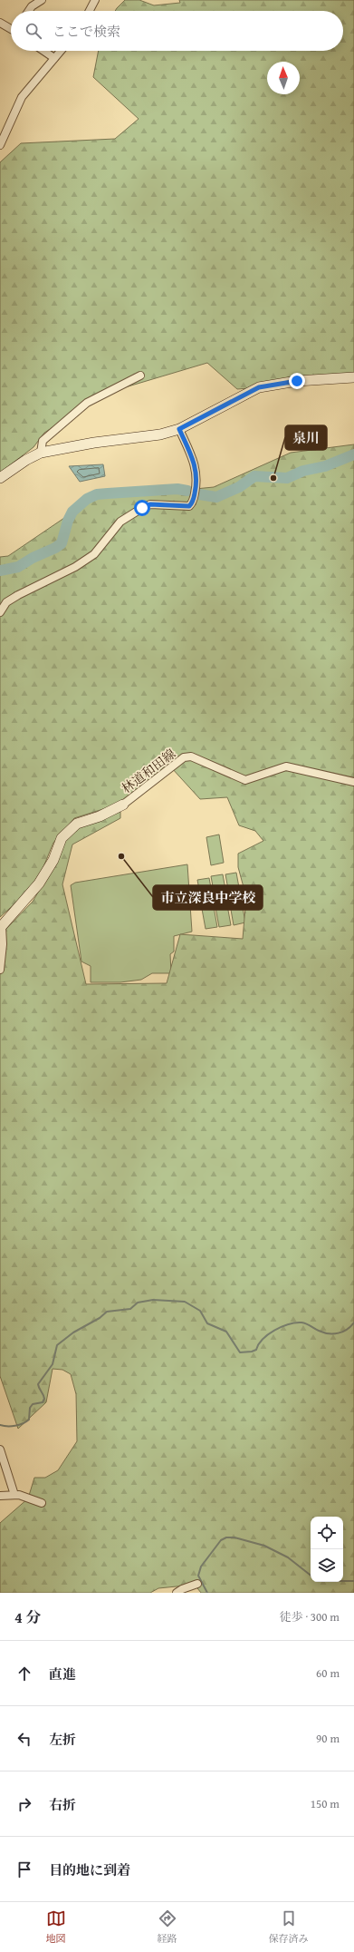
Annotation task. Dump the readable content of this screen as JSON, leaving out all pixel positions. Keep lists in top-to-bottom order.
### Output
{
  "streets": {
    "street": ["林道和田線"]
  },
  "places": ["泉川", "市立深良中学校"],
  "north": "top",
  "page": {
    "search": "ここで検索",
    "heading": ["4 分", "徒歩 · 300 m"],
    "list": [
      ["直進", "60 m"],
      ["左折", "90 m"],
      ["右折", "150 m"],
      "目的地に到着"
    ],
    "nav": ["地図", "経路", "保存済み"]
  }
}
